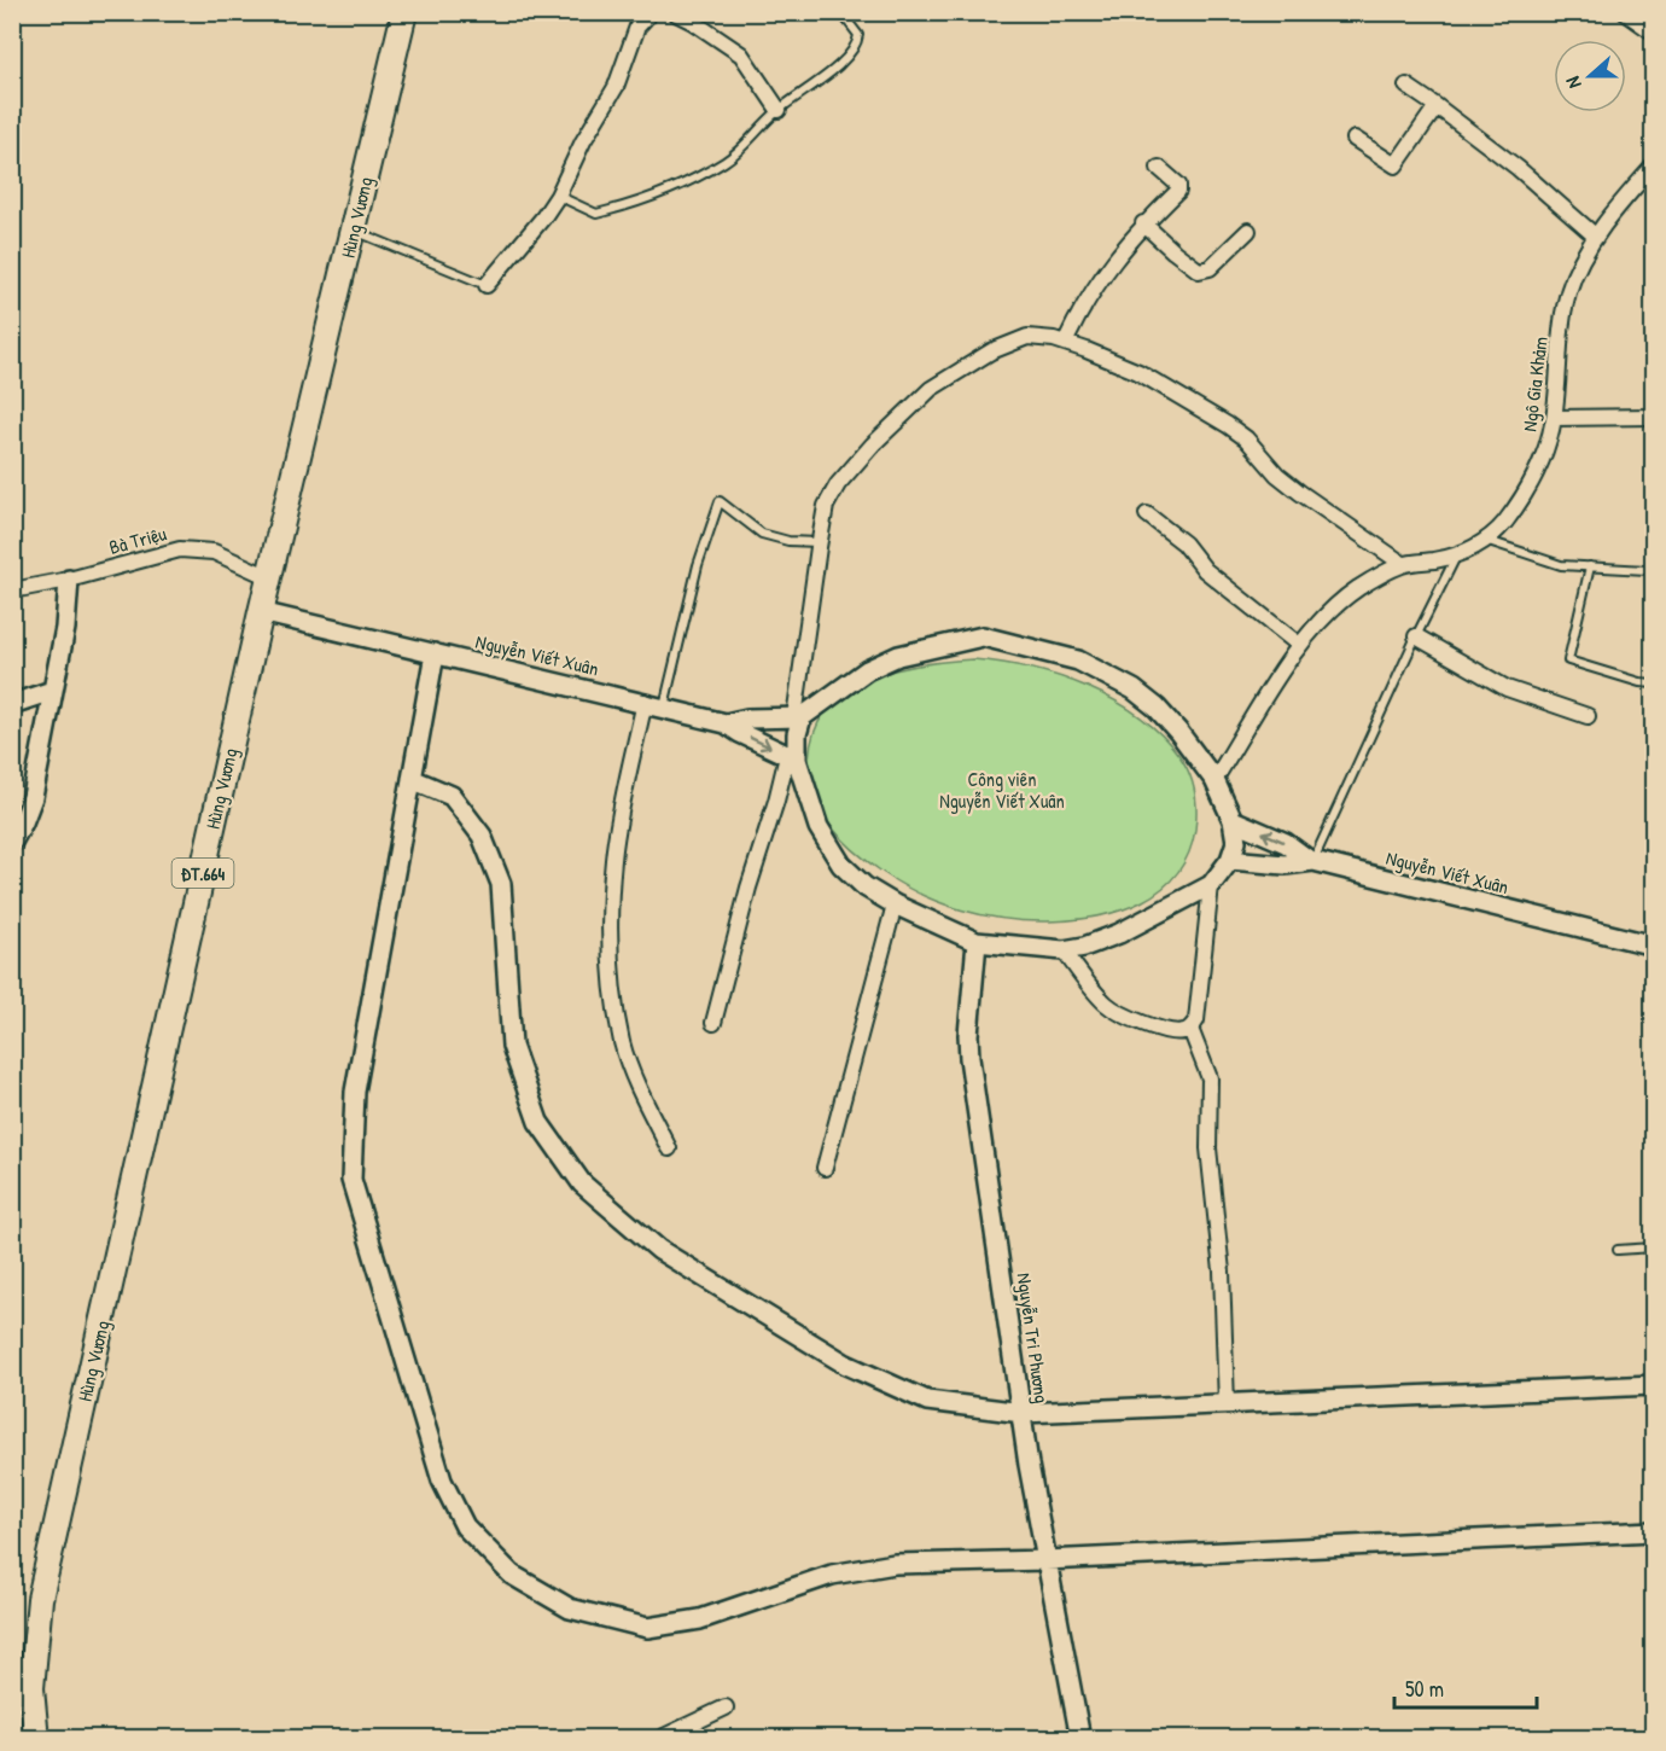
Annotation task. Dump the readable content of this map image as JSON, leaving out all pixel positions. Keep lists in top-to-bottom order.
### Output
{
  "streets": {
    "main road": ["Hùng Vương", "ĐT.664"],
    "street": [
      "Ngô Gia Khảm",
      "Bà Triệu",
      "Nguyễn Viết Xuân",
      "Nguyễn Tri Phương"
    ]
  },
  "crossings": [
    ["Hùng Vương", "Bà Triệu"],
    ["Hùng Vương", "Nguyễn Viết Xuân"]
  ],
  "parks": ["Công viên Nguyễn Viết Xuân"],
  "scale_bar": "50 m",
  "north": "left"
}
